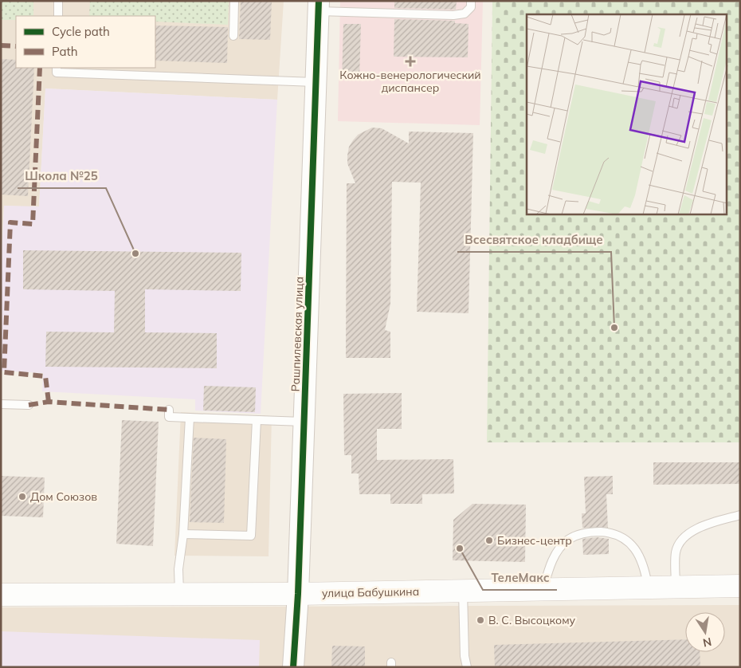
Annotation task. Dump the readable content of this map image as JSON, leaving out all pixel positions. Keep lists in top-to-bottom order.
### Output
{
  "streets": {
    "main road": ["улица Бабушкина"],
    "street": ["Рашпилевская улица"]
  },
  "crossings": [
    ["Рашпилевская улица", "улица Бабушкина"]
  ],
  "places": {
    "health": ["Кожно-венерологический диспансер"],
    "other": [
      "Школа №25",
      "Всесвятское кладбище",
      "Дом Союзов",
      "Бизнес-центр",
      "ТелеМакс",
      "В. С. Высоцкому"
    ]
  },
  "legend": ["Cycle path", "Path"],
  "north": "bottom"
}
